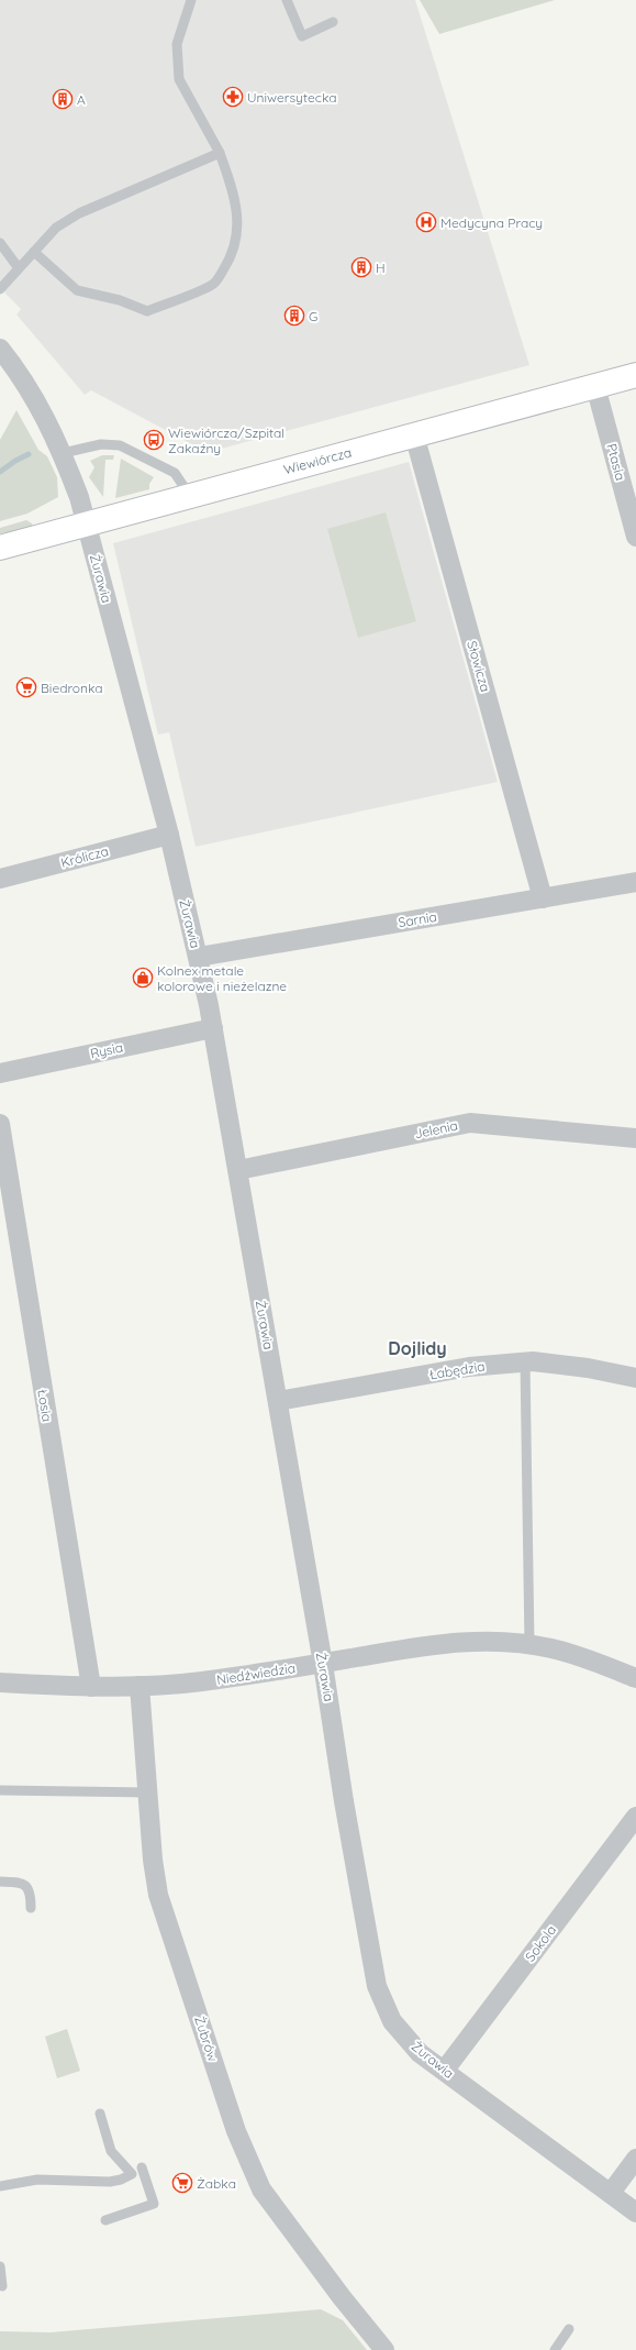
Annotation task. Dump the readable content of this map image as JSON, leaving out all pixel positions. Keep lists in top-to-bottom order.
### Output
{
  "streets": {
    "street": [
      "Wiewiórcza",
      "Ptasia",
      "Żurawia",
      "Słowicza",
      "Królicza",
      "Sarnia",
      "Rysia",
      "Jelenia",
      "Łabędzia",
      "Łosia",
      "Niedźwiedzia",
      "Sokola",
      "Żubrów"
    ]
  },
  "crossings": [
    ["Wiewiórcza", "Ptasia"],
    ["Wiewiórcza", "Żurawia"],
    ["Wiewiórcza", "Słowicza"],
    ["Żurawia", "Królicza"],
    ["Żurawia", "Sarnia"],
    ["Żurawia", "Rysia"],
    ["Żurawia", "Jelenia"],
    ["Żurawia", "Łabędzia"],
    ["Żurawia", "Niedźwiedzia"],
    ["Żurawia", "Sokola"],
    ["Słowicza", "Sarnia"],
    ["Łosia", "Niedźwiedzia"],
    ["Niedźwiedzia", "Żubrów"]
  ],
  "districts": ["Dojlidy"],
  "places": {
    "pharmacy": ["Uniwersytecka"],
    "building": ["A", "H", "G"],
    "hospital": ["Medycyna Pracy"],
    "bus stop": ["Wiewiórcza/Szpital Zakaźny"],
    "supermarket": ["Biedronka", "Żabka"],
    "shop": ["Kolnex metale kolorowe i nieżelazne"]
  }
}
